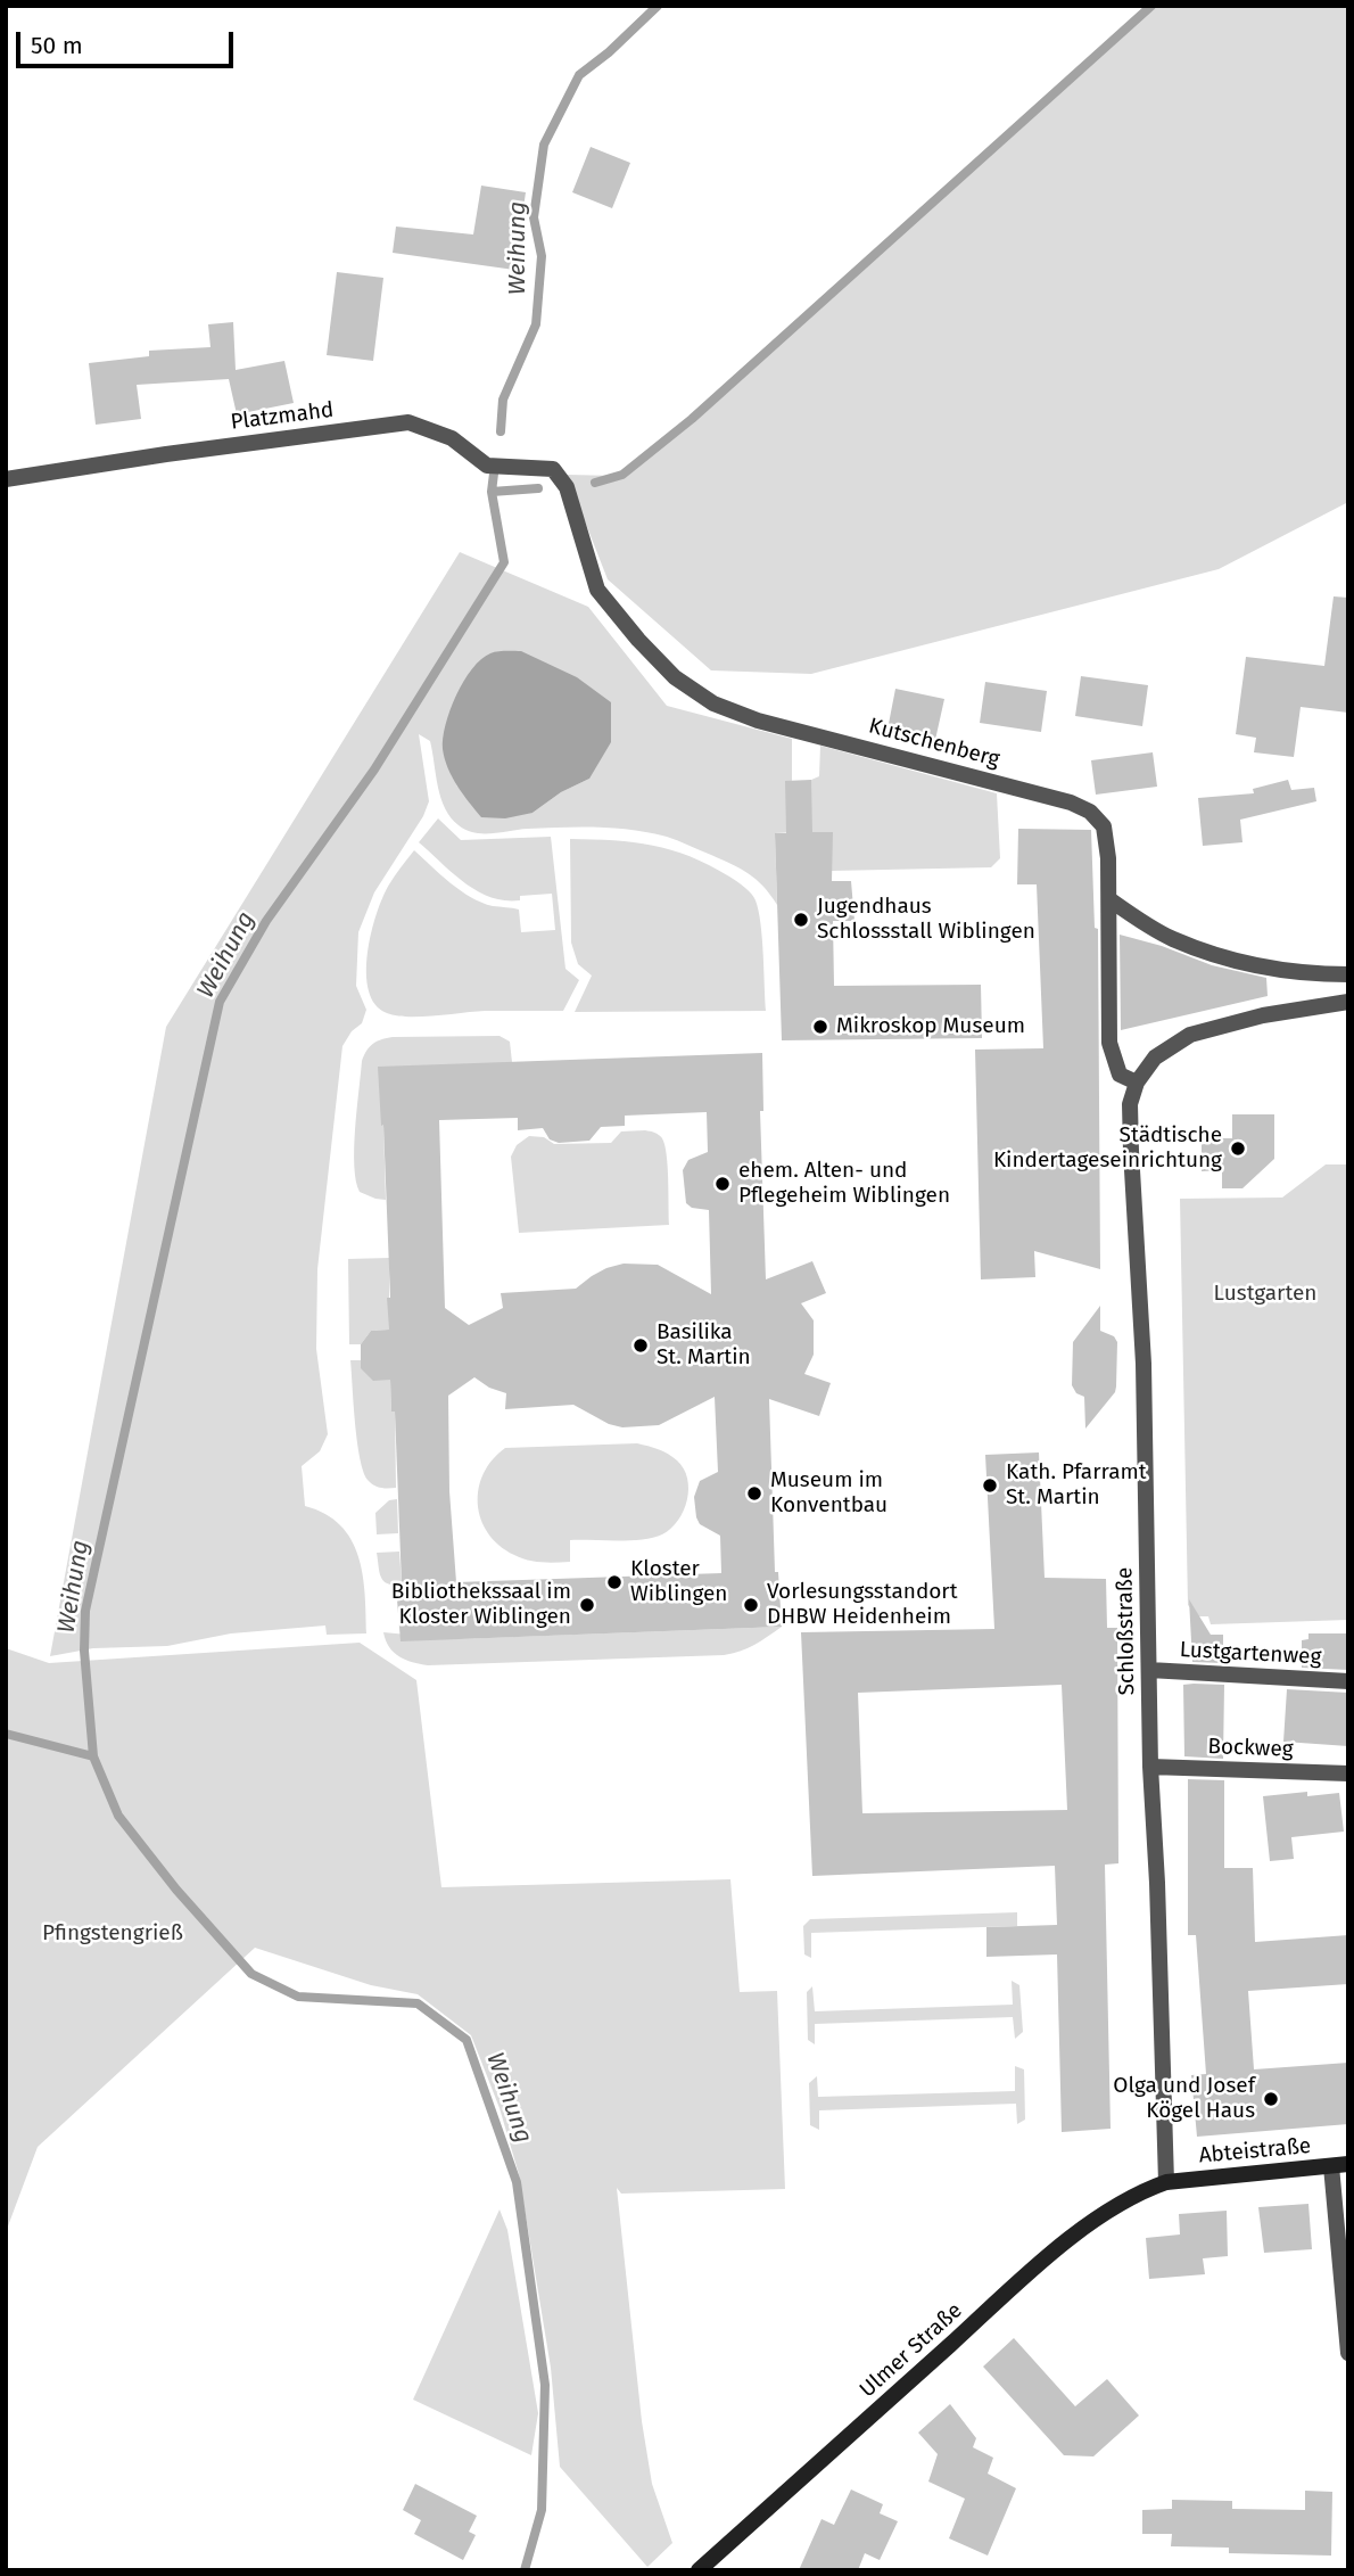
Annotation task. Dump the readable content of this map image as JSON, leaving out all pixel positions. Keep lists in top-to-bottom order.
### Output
{
  "streets": {
    "main road": ["Abteistraße", "Ulmer Straße"],
    "street": [
      "Platzmahd",
      "Kutschenberg",
      "Schloßstraße",
      "Lustgartenweg",
      "Bockweg"
    ]
  },
  "crossings": [
    ["Platzmahd", "Kutschenberg"],
    ["Schloßstraße", "Lustgartenweg"],
    ["Schloßstraße", "Bockweg"],
    ["Schloßstraße", "Abteistraße"],
    ["Schloßstraße", "Ulmer Straße"],
    ["Abteistraße", "Ulmer Straße"]
  ],
  "water": ["Weihung"],
  "parks": ["Lustgarten", "Pfingstengrieß"],
  "places": [
    "Jugendhaus Schlossstall Wiblingen",
    "Mikroskop Museum",
    "Städtische Kindertageseinrichtung",
    "ehem. Alten- und Pflegeheim Wiblingen",
    "Basilika St. Martin",
    "Kath. Pfarramt St. Martin",
    "Museum im Konventbau",
    "Kloster Wiblingen",
    "Bibliothekssaal im Kloster Wiblingen",
    "Vorlesungsstandort DHBW Heidenheim",
    "Olga und Josef Kögel Haus"
  ],
  "scale_bar": "50 m"
}
